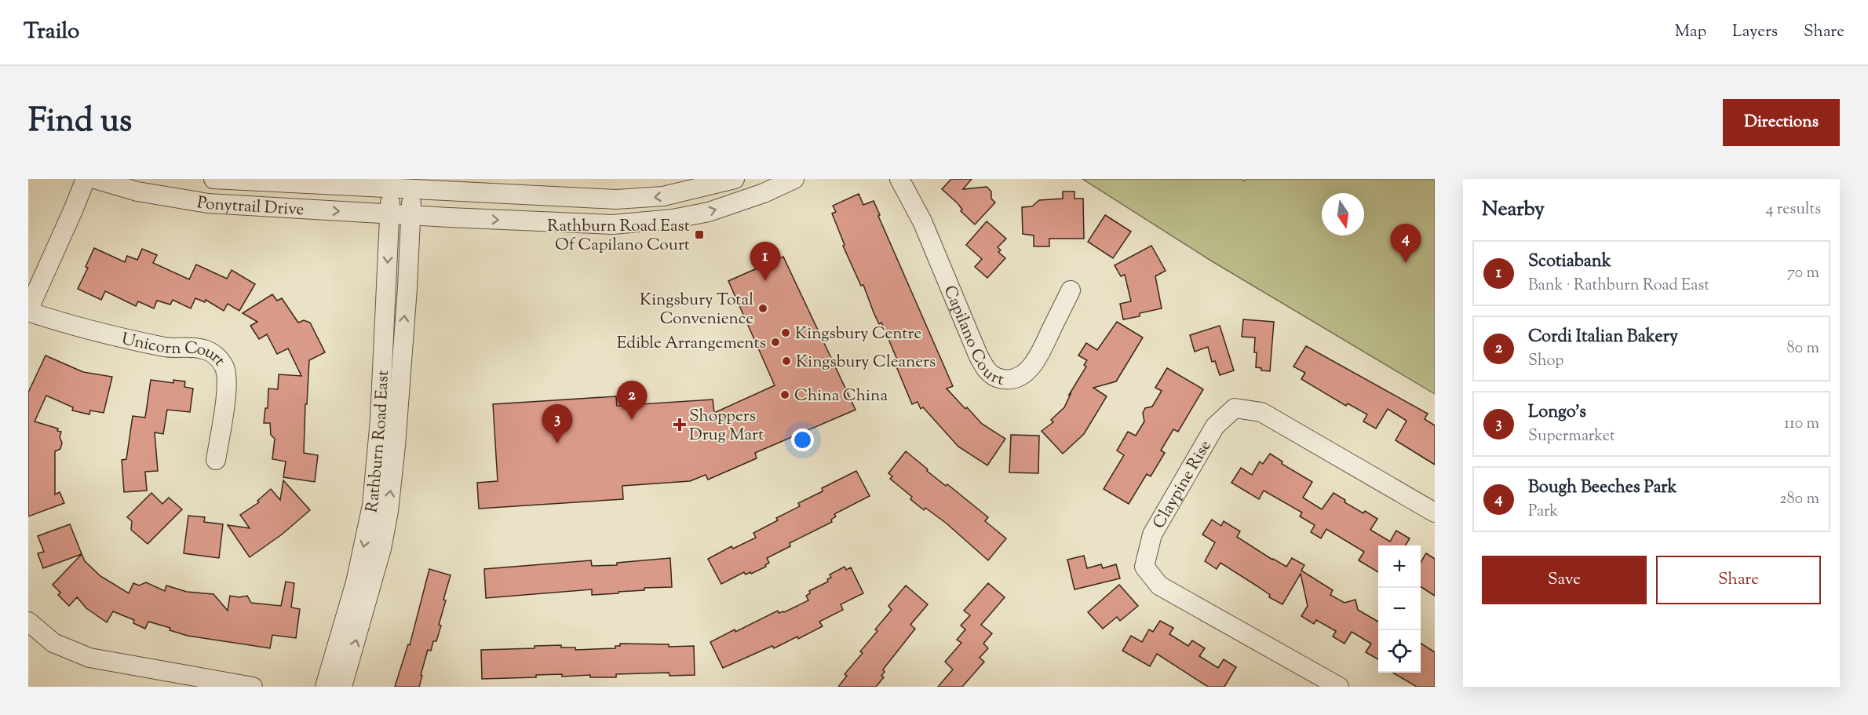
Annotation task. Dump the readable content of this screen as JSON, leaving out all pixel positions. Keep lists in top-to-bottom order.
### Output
{
  "streets": {
    "street": [
      "Ponytrail Drive",
      "Capilano Court",
      "Unicorn Court",
      "Rathburn Road East",
      "Claypine Rise"
    ]
  },
  "crossings": [
    ["Ponytrail Drive", "Rathburn Road East"]
  ],
  "places": {
    "transit": ["Rathburn Road East Of Capilano Court"],
    "other": [
      "Kingsbury Total Convenience",
      "Kingsbury Centre",
      "Edible Arrangements",
      "Kingsbury Cleaners",
      "China China"
    ],
    "health": ["Shoppers Drug Mart"]
  },
  "north": "bottom",
  "page": {
    "header": "Trailo",
    "nav": ["Map", "Layers", "Share"],
    "title": "Find us",
    "buttons": [
      "Directions",
      ["Save", "Share"]
    ],
    "heading": ["Nearby", "4 results"],
    "pins": [
      "4",
      "1",
      "2",
      "3"
    ],
    "list": [
      {
        "mark": "1",
        "name": "Scotiabank",
        "note": "Bank · Rathburn Road East",
        "value": "70 m"
      },
      {
        "mark": "2",
        "name": "Cordi Italian Bakery",
        "note": "Shop",
        "value": "80 m"
      },
      {
        "mark": "3",
        "name": "Longo's",
        "note": "Supermarket",
        "value": "110 m"
      },
      {
        "mark": "4",
        "name": "Bough Beeches Park",
        "note": "Park",
        "value": "280 m"
      }
    ],
    "map_buttons": ["+", "−"]
  }
}
